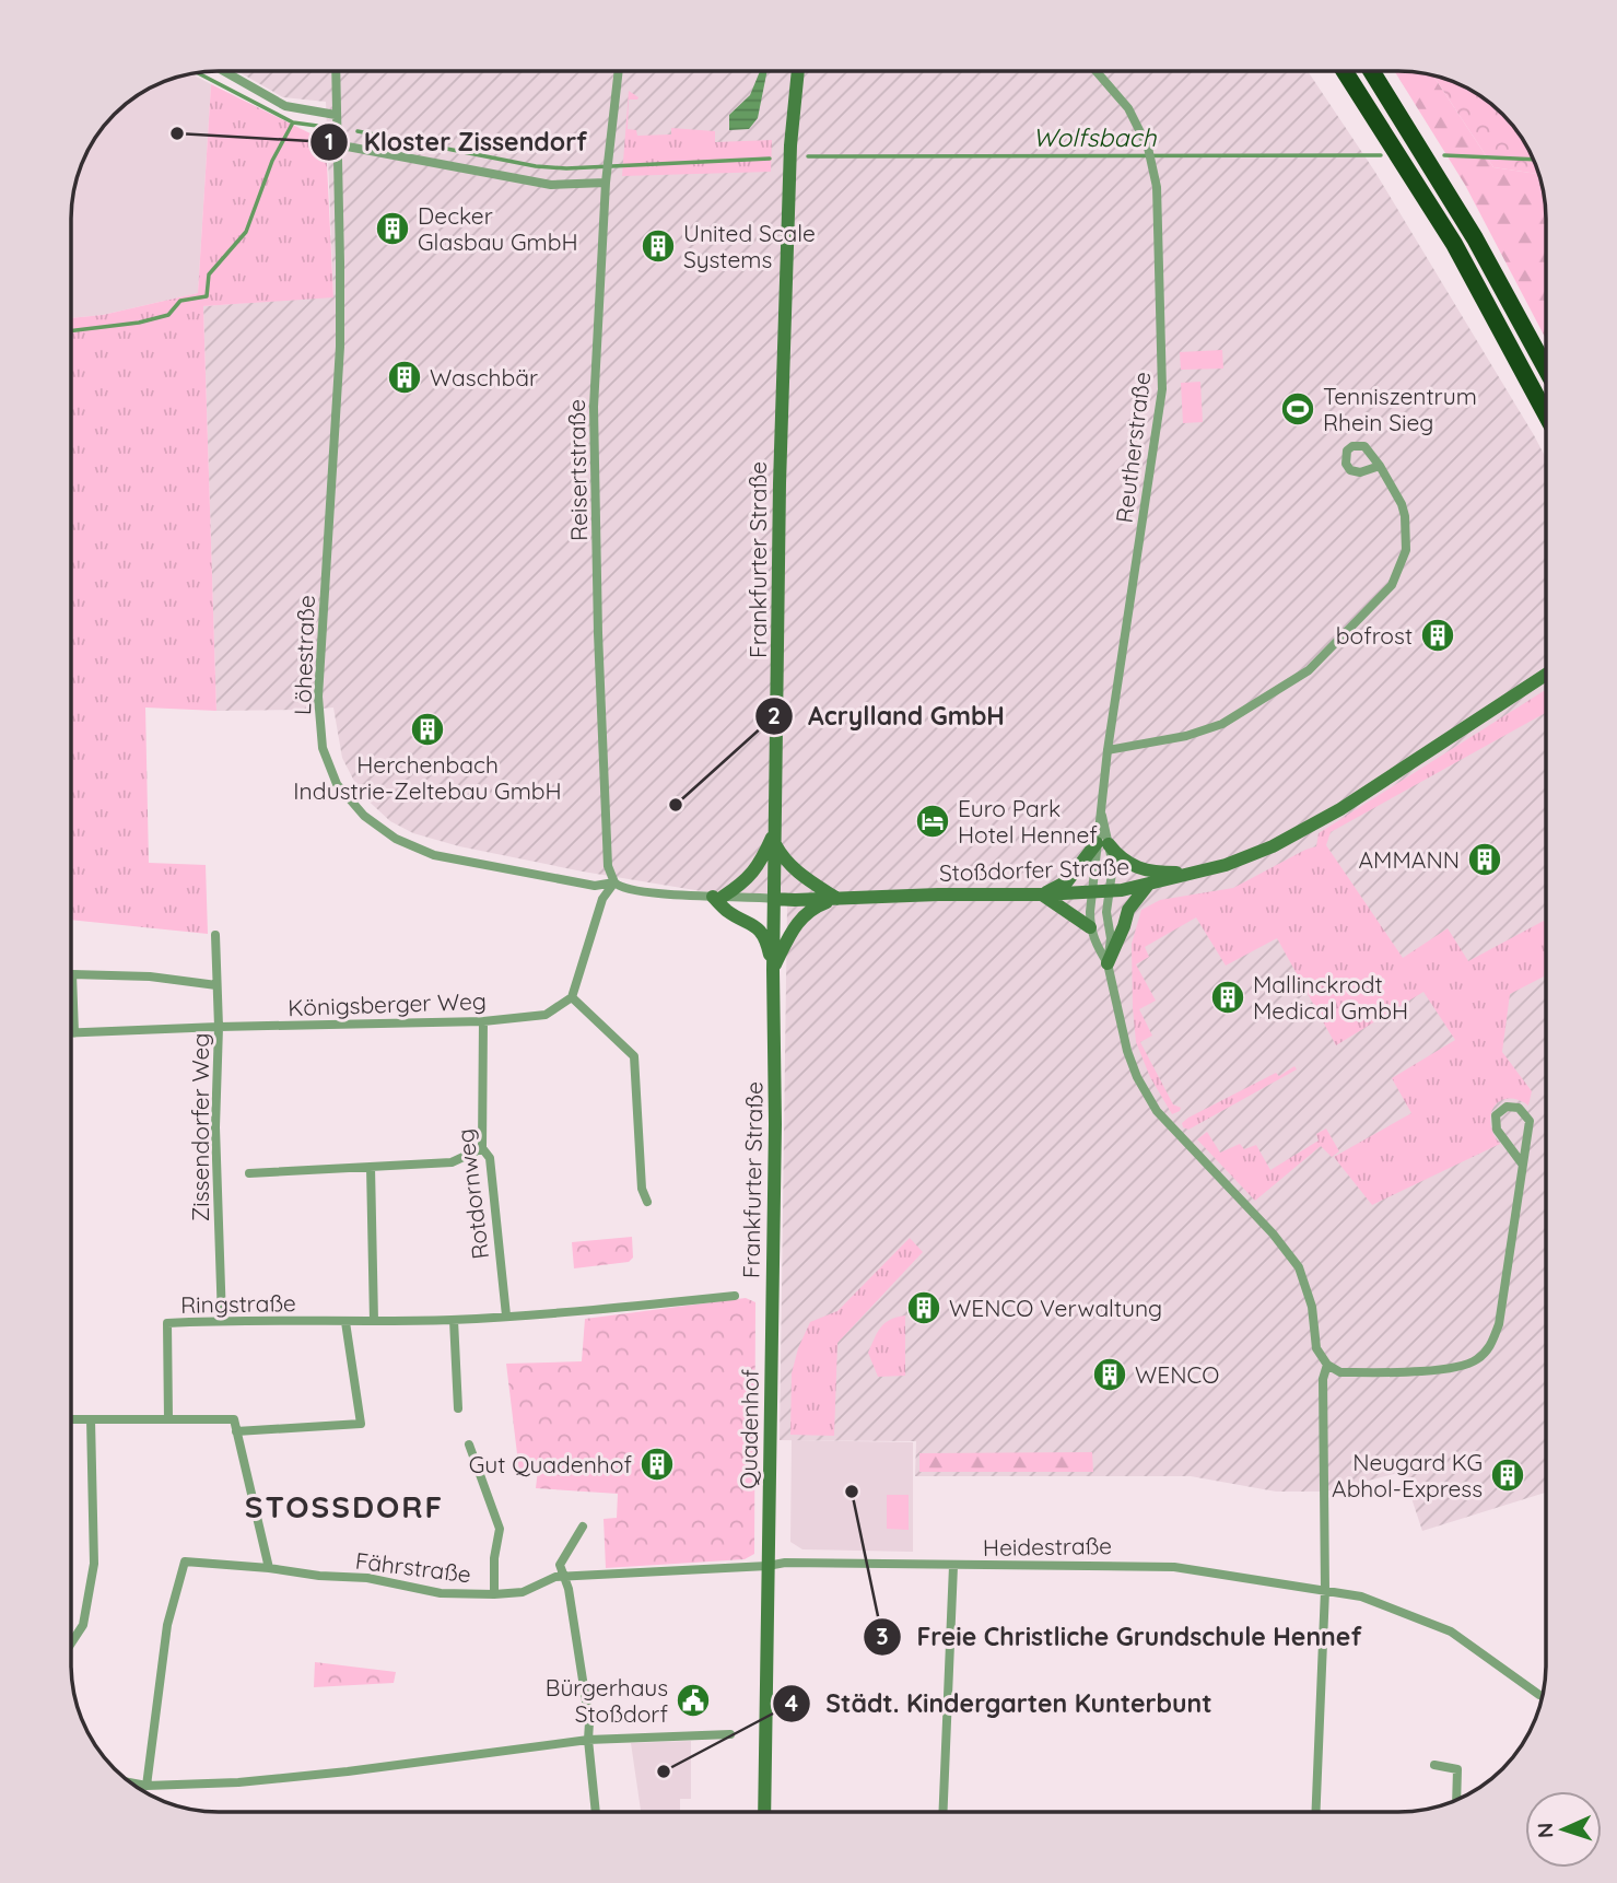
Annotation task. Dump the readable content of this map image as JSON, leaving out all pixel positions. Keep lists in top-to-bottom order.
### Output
{
  "streets": {
    "main road": ["Frankfurter Straße", "Stoßdorfer Straße", "Quadenhof"],
    "street": [
      "Reutherstraße",
      "Reisertstraße",
      "Löhestraße",
      "Königsberger Weg",
      "Zissendorfer Weg",
      "Rotdornweg",
      "Ringstraße",
      "Heidestraße",
      "Fährstraße"
    ]
  },
  "crossings": [
    ["Reutherstraße", "Stoßdorfer Straße"],
    ["Reisertstraße", "Löhestraße"],
    ["Frankfurter Straße", "Löhestraße"],
    ["Frankfurter Straße", "Stoßdorfer Straße"],
    ["Frankfurter Straße", "Quadenhof"],
    ["Löhestraße", "Stoßdorfer Straße"],
    ["Königsberger Weg", "Zissendorfer Weg"],
    ["Königsberger Weg", "Rotdornweg"],
    ["Zissendorfer Weg", "Ringstraße"],
    ["Rotdornweg", "Ringstraße"],
    ["Quadenhof", "Heidestraße"],
    ["Quadenhof", "Fährstraße"],
    ["Heidestraße", "Fährstraße"]
  ],
  "districts": ["STOSSDORF"],
  "water": ["Wolfsbach"],
  "places": {
    "other": [
      "Kloster Zissendorf",
      "Acrylland GmbH",
      "Freie Christliche Grundschule Hennef",
      "Städt. Kindergarten Kunterbunt"
    ],
    "building": [
      "Decker Glasbau GmbH",
      "United Scale Systems",
      "Waschbär",
      "bofrost",
      "Herchenbach Industrie-Zeltebau GmbH",
      "AMMANN",
      "Mallinckrodt Medical GmbH",
      "WENCO Verwaltung",
      "WENCO",
      "Gut Quadenhof",
      "Neugard KG Abhol-Express"
    ],
    "sports": ["Tenniszentrum Rhein Sieg"],
    "hotel": ["Euro Park Hotel Hennef"],
    "public building": ["Bürgerhaus Stoßdorf"]
  },
  "north": "left"
}
